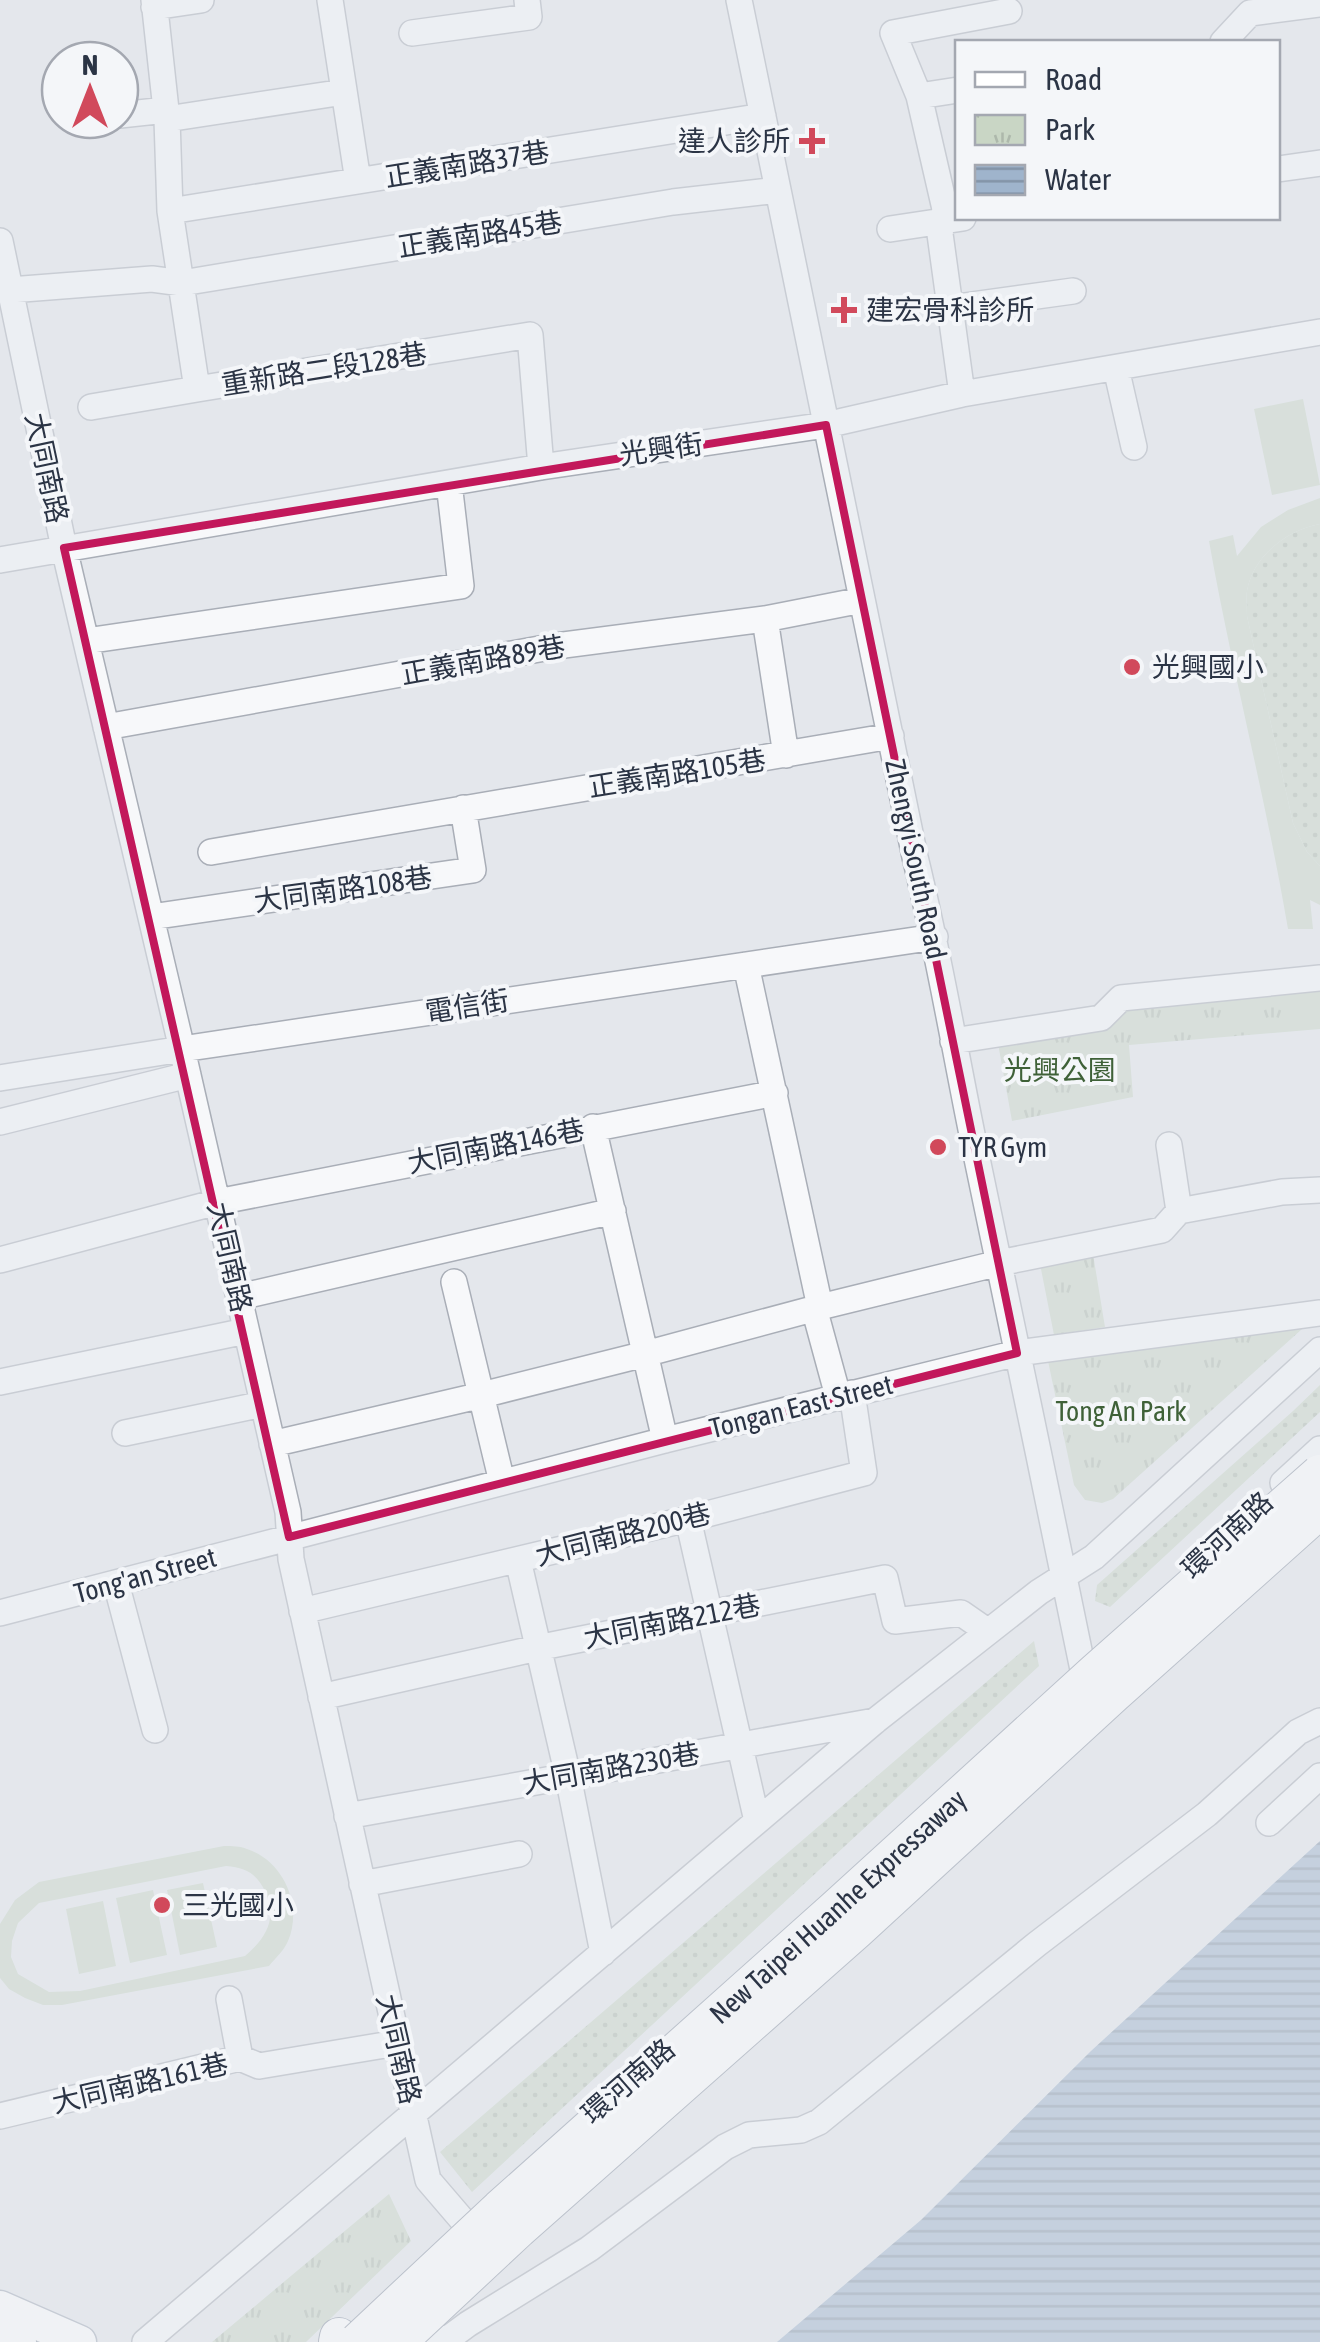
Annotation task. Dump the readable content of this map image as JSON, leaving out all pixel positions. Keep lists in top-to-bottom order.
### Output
{
  "streets": {
    "highway": ["New Taipei Huanhe Expressaway"],
    "street": [
      "正義南路37巷",
      "正義南路45巷",
      "重新路二段128巷",
      "光興街",
      "大同南路",
      "正義南路89巷",
      "正義南路105巷",
      "Zhengyi South Road",
      "大同南路108巷",
      "電信街",
      "大同南路146巷",
      "Tongan East Street",
      "大同南路200巷",
      "環河南路",
      "Tong'an Street",
      "大同南路212巷",
      "大同南路230巷",
      "大同南路161巷"
    ]
  },
  "crossings": [
    ["正義南路37巷", "重新路二段128巷"],
    ["正義南路37巷", "Zhengyi South Road"],
    ["正義南路45巷", "重新路二段128巷"],
    ["正義南路45巷", "大同南路"],
    ["正義南路45巷", "Zhengyi South Road"],
    ["重新路二段128巷", "光興街"],
    ["光興街", "大同南路"],
    ["光興街", "Zhengyi South Road"],
    ["大同南路", "正義南路89巷"],
    ["大同南路", "大同南路108巷"],
    ["大同南路", "電信街"],
    ["大同南路", "大同南路146巷"],
    ["大同南路", "Tongan East Street"],
    ["大同南路", "大同南路200巷"],
    ["大同南路", "環河南路"],
    ["大同南路", "Tong'an Street"],
    ["大同南路", "大同南路212巷"],
    ["大同南路", "大同南路230巷"],
    ["大同南路", "大同南路161巷"],
    ["正義南路89巷", "Zhengyi South Road"],
    ["正義南路105巷", "Zhengyi South Road"],
    ["正義南路105巷", "大同南路108巷"],
    ["Zhengyi South Road", "電信街"],
    ["Zhengyi South Road", "Tongan East Street"],
    ["Zhengyi South Road", "環河南路"],
    ["Tongan East Street", "大同南路200巷"],
    ["Tongan East Street", "Tong'an Street"],
    ["環河南路", "New Taipei Huanhe Expressaway"]
  ],
  "parks": ["光興公園", "Tong An Park"],
  "places": {
    "health": ["達人診所", "建宏骨科診所"],
    "other": ["光興國小", "TYR Gym", "三光國小"]
  },
  "legend": ["Road", "Park", "Water"],
  "north": "top"
}
